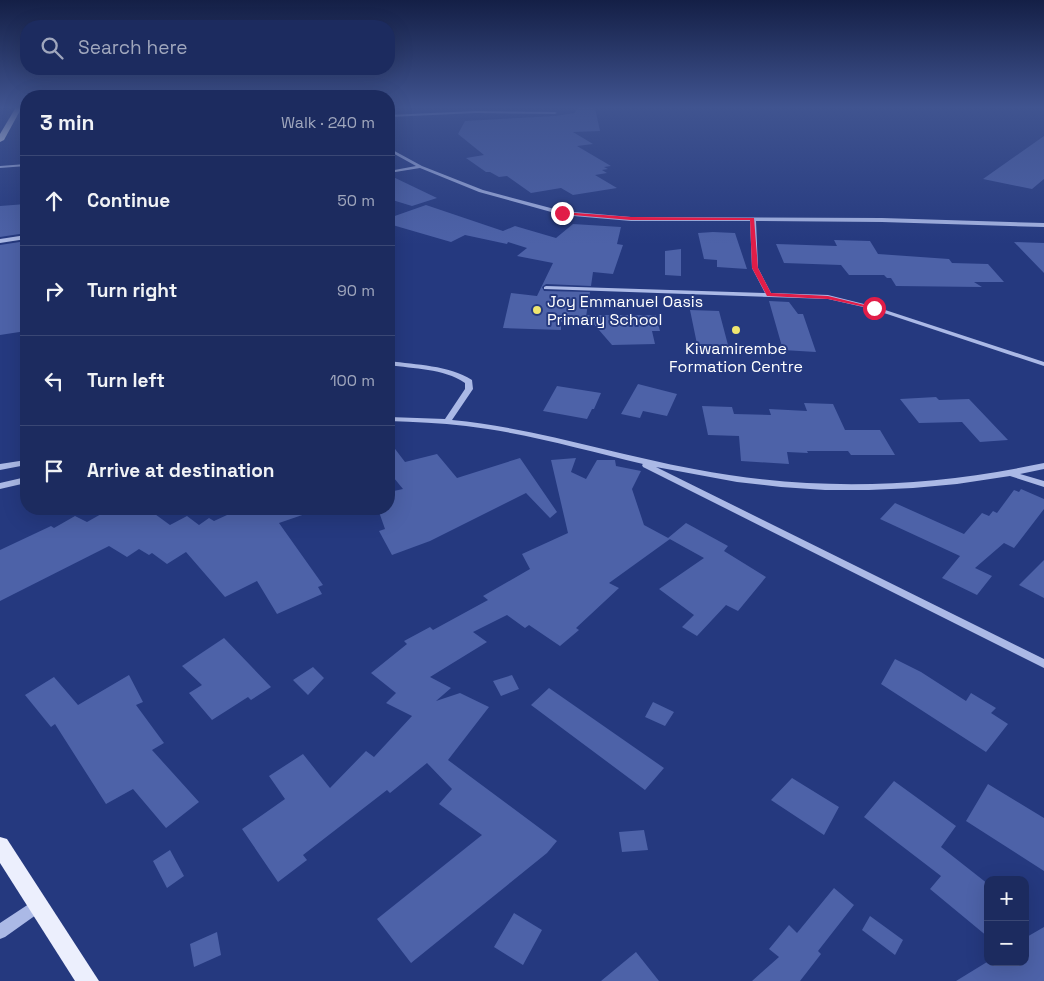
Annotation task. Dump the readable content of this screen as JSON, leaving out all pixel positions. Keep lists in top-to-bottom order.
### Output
{
  "places": ["Joy Emmanuel Oasis Primary School", "Kiwamirembe Formation Centre"],
  "page": {
    "search": "Search here",
    "heading": ["3 min", "Walk · 240 m"],
    "list": [
      ["Continue", "50 m"],
      ["Turn right", "90 m"],
      ["Turn left", "100 m"],
      "Arrive at destination"
    ],
    "map_buttons": ["+", "−"]
  }
}
